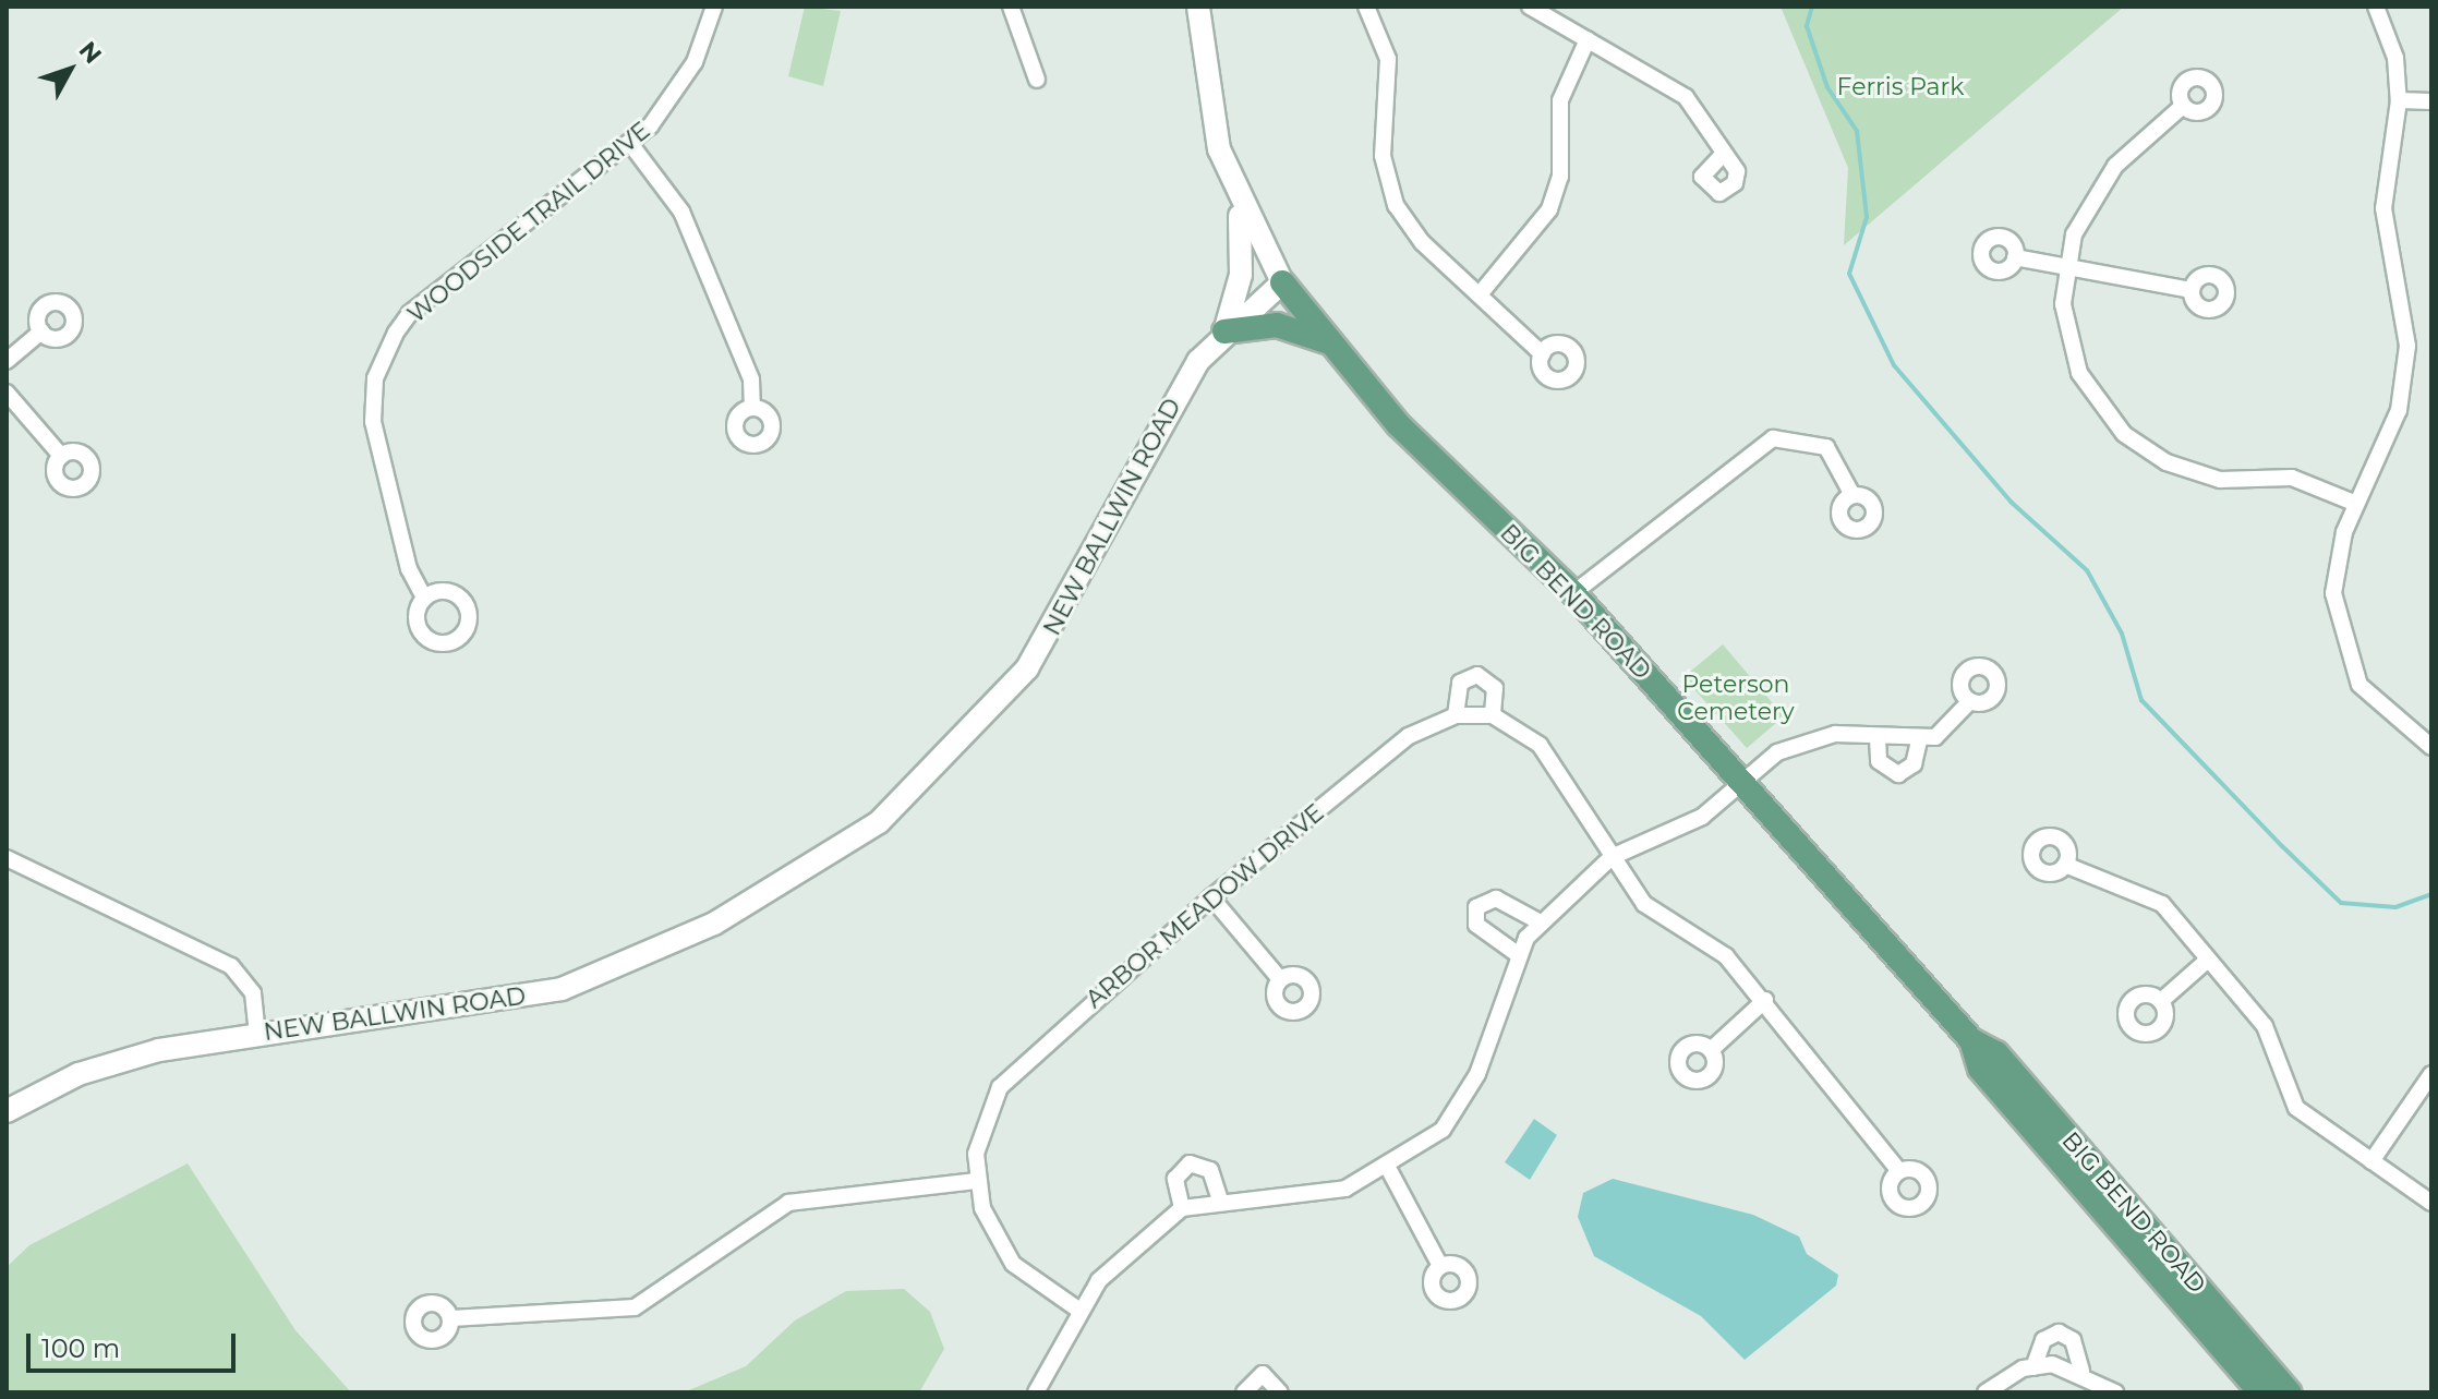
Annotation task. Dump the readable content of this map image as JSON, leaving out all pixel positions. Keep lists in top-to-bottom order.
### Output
{
  "streets": {
    "main road": ["BIG BEND ROAD"],
    "street": ["WOODSIDE TRAIL DRIVE", "NEW BALLWIN ROAD", "ARBOR MEADOW DRIVE"]
  },
  "crossings": [
    ["NEW BALLWIN ROAD", "BIG BEND ROAD"]
  ],
  "parks": ["Ferris Park", "Peterson Cemetery"],
  "scale_bar": "100 m",
  "north": "top right"
}
